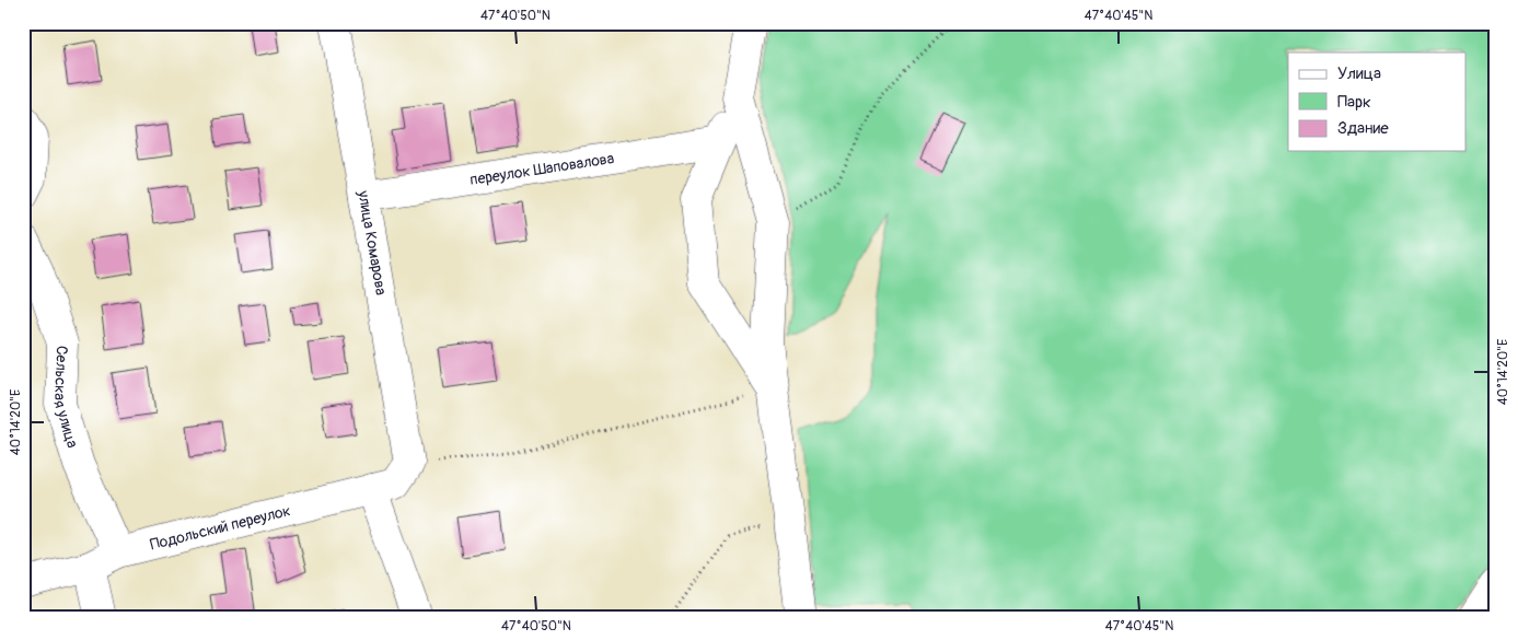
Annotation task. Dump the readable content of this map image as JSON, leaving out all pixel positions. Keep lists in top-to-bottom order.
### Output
{
  "streets": {
    "street": [
      "переулок Шаповалова",
      "улица Комарова",
      "Сельская улица",
      "Подольский переулок"
    ]
  },
  "crossings": [
    ["переулок Шаповалова", "улица Комарова"],
    ["улица Комарова", "Подольский переулок"],
    ["Сельская улица", "Подольский переулок"]
  ],
  "legend": ["Улица", "Парк", "Здание"],
  "coordinates": ["47°40'50\"N", "47°40'45\"N", "40°14'20\"E"]
}
